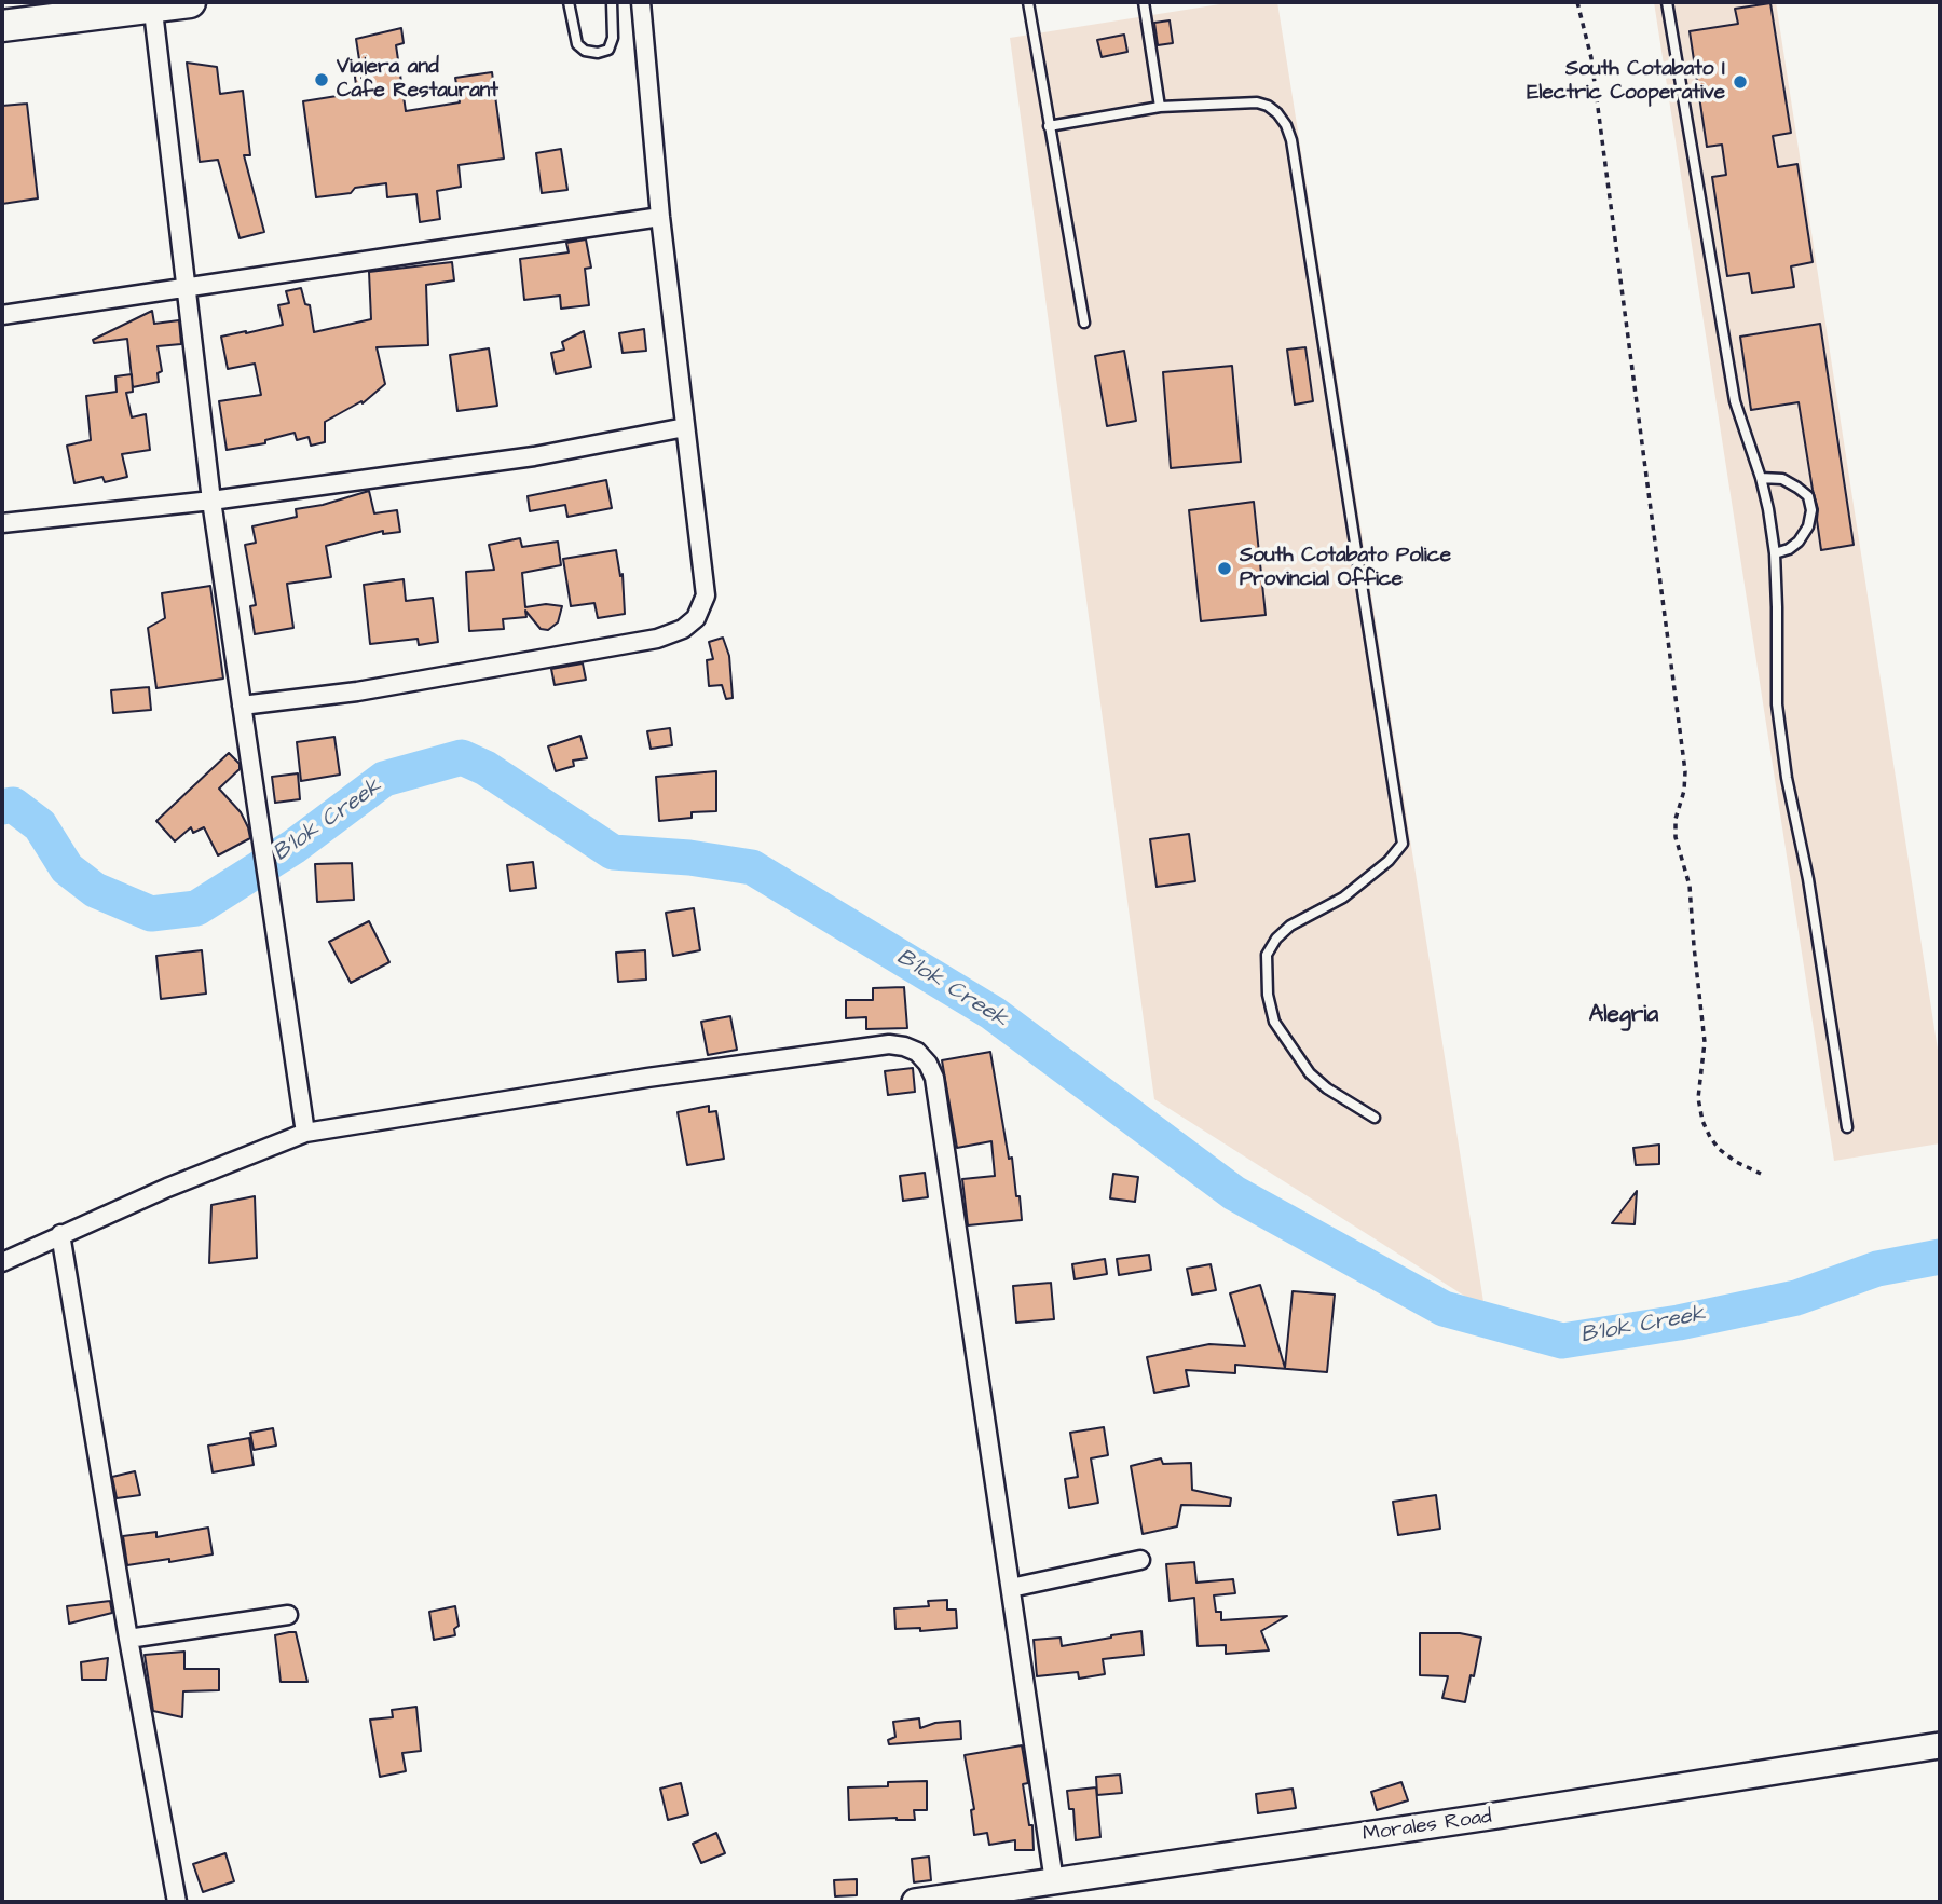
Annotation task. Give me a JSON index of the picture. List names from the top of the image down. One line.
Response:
{"streets":{"street":["Morales Road"]},"districts":["Alegria"],"water":["B'lok Creek"],"places":["Viajera and Cafe Restaurant","South Cotabato I Electric Cooperative","South Cotabato Police Provincial Office"]}
